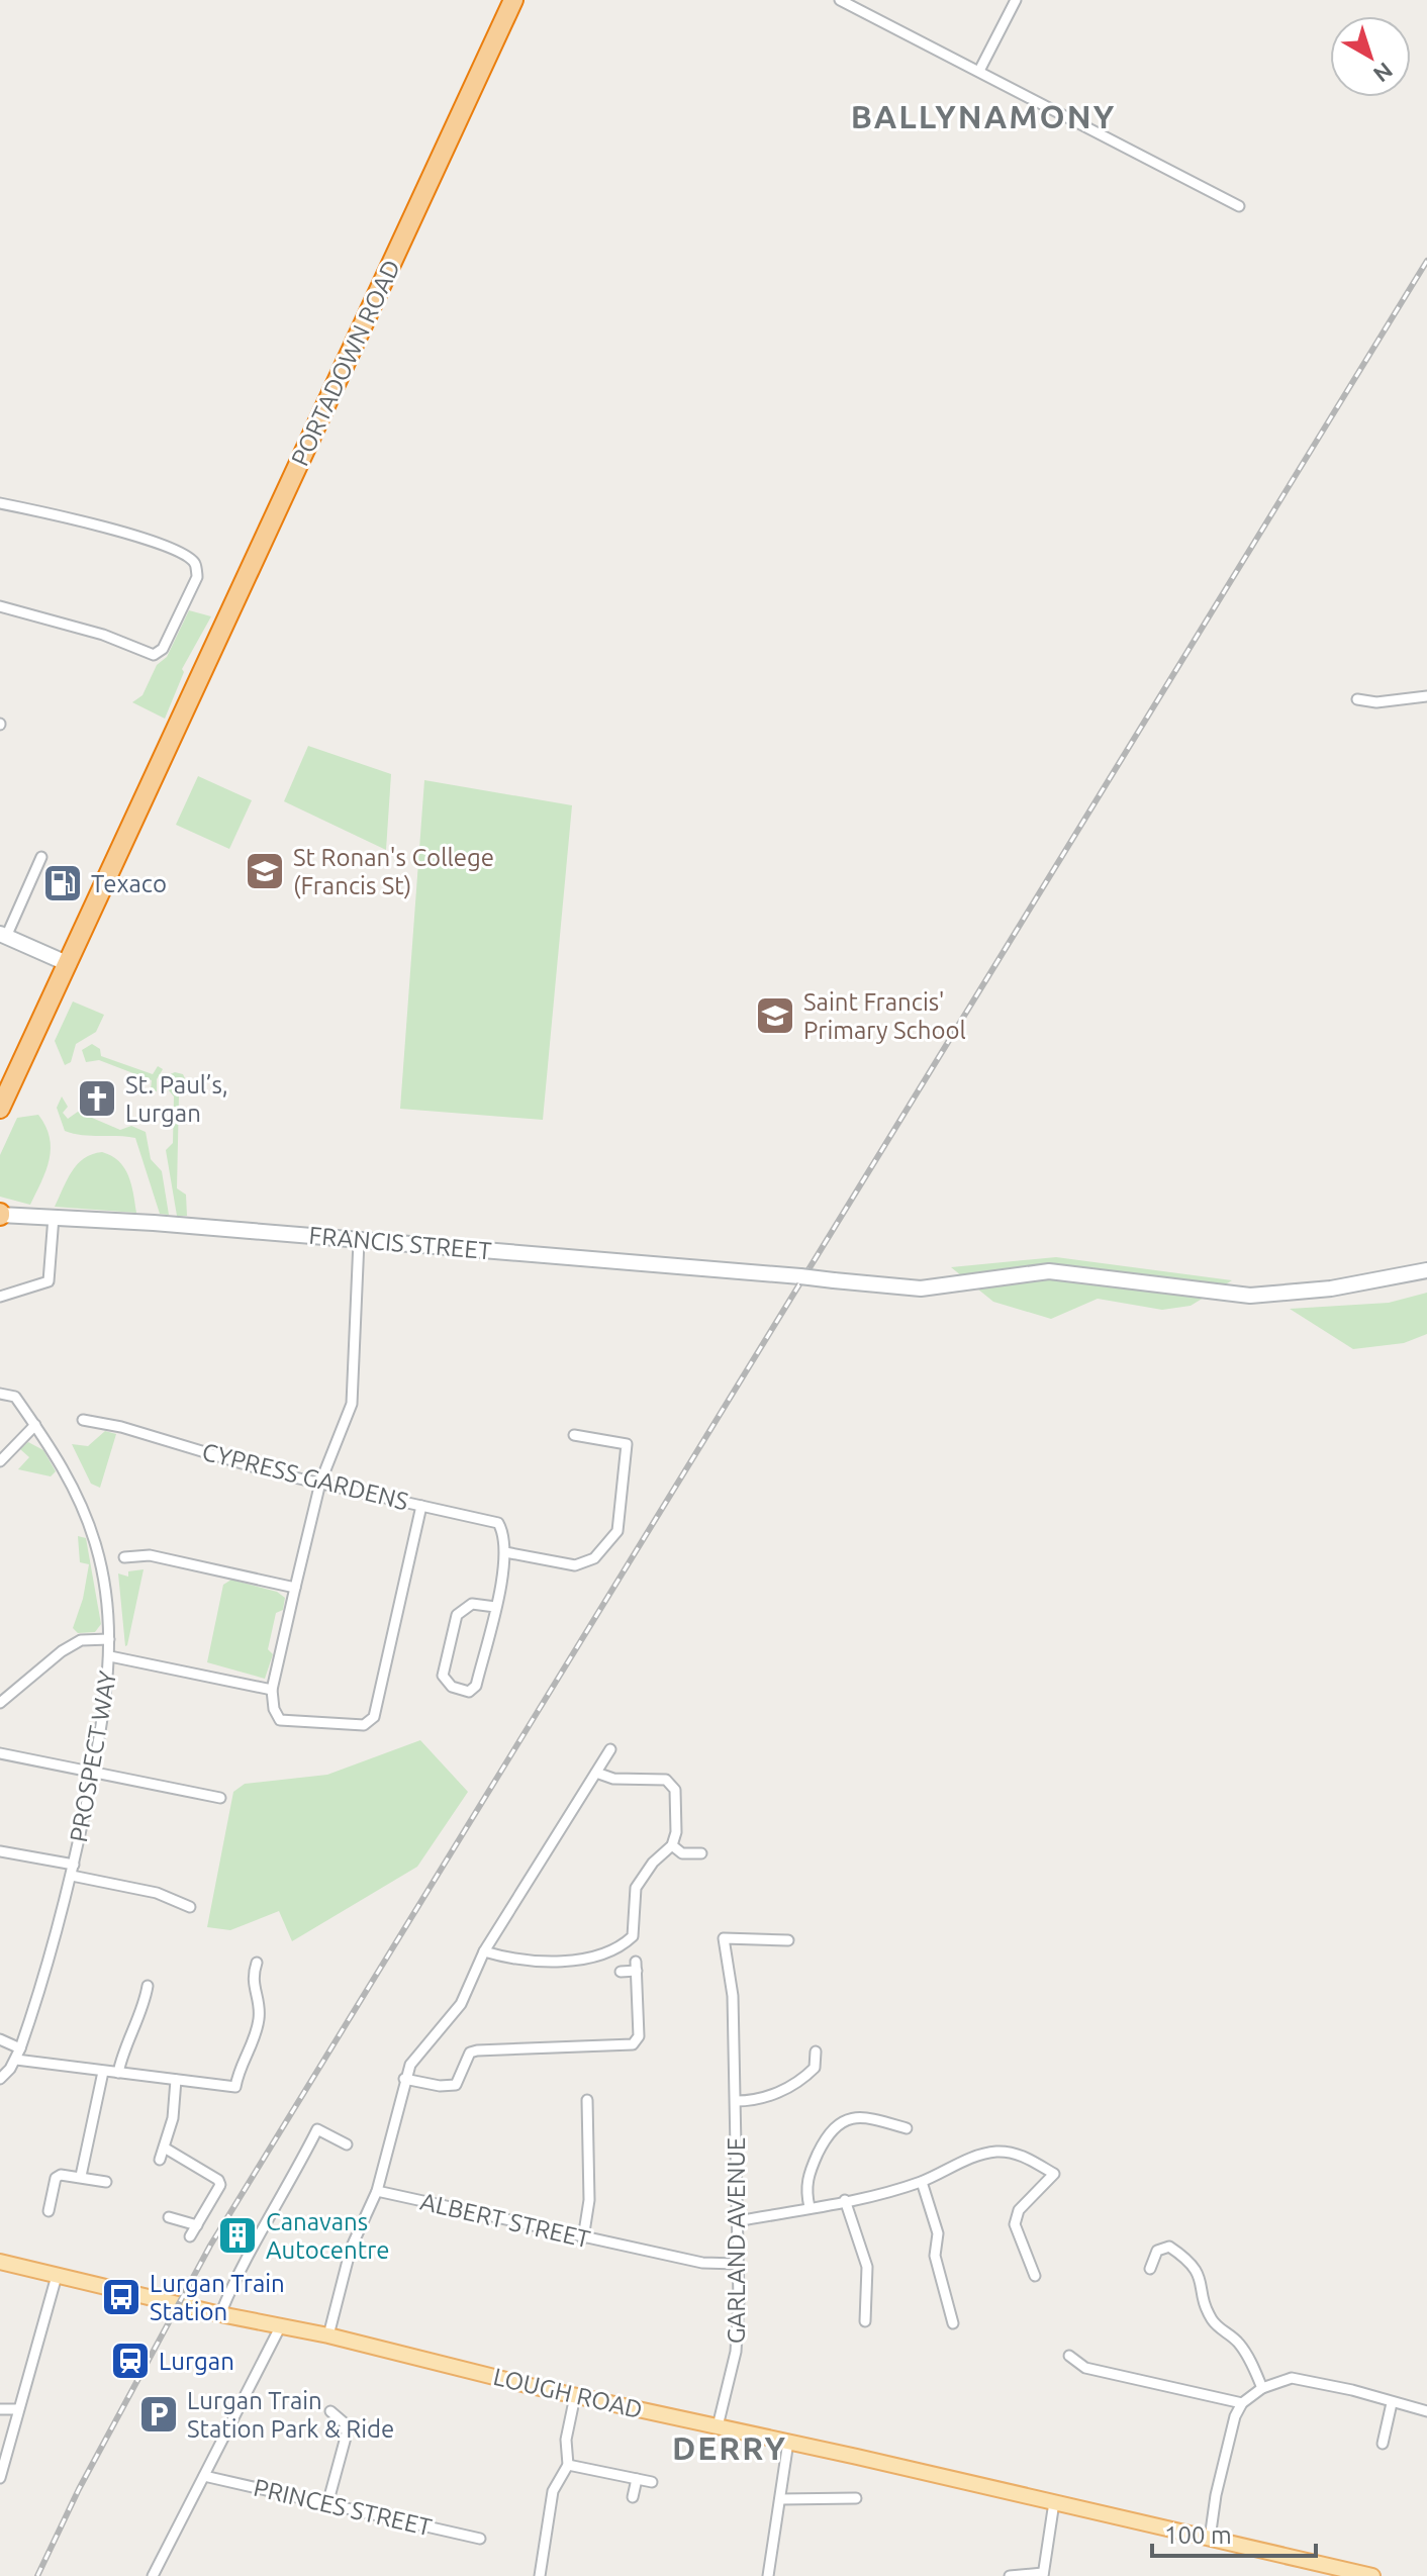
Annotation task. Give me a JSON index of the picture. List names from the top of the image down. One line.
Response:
{"streets":{"highway":["PORTADOWN ROAD"],"main road":["FRANCIS STREET","LOUGH ROAD"],"street":["CYPRESS GARDENS","PROSPECT WAY","ALBERT STREET","GARLAND AVENUE","PRINCES STREET"]},"crossings":[["ALBERT STREET","GARLAND AVENUE"],["GARLAND AVENUE","LOUGH ROAD"]],"districts":["BALLYNAMONY","DERRY"],"places":{"school or university":["St Ronan's College (Francis St)","Saint Francis' Primary School"],"fuel station":["Texaco"],"church":["St. Paul’s, Lurgan"],"building":["Canavans Autocentre"],"bus stop":["Lurgan Train Station"],"station":["Lurgan"],"parking":["Lurgan Train Station Park & Ride"]},"scale_bar":"100 m","north":"bottom right"}
